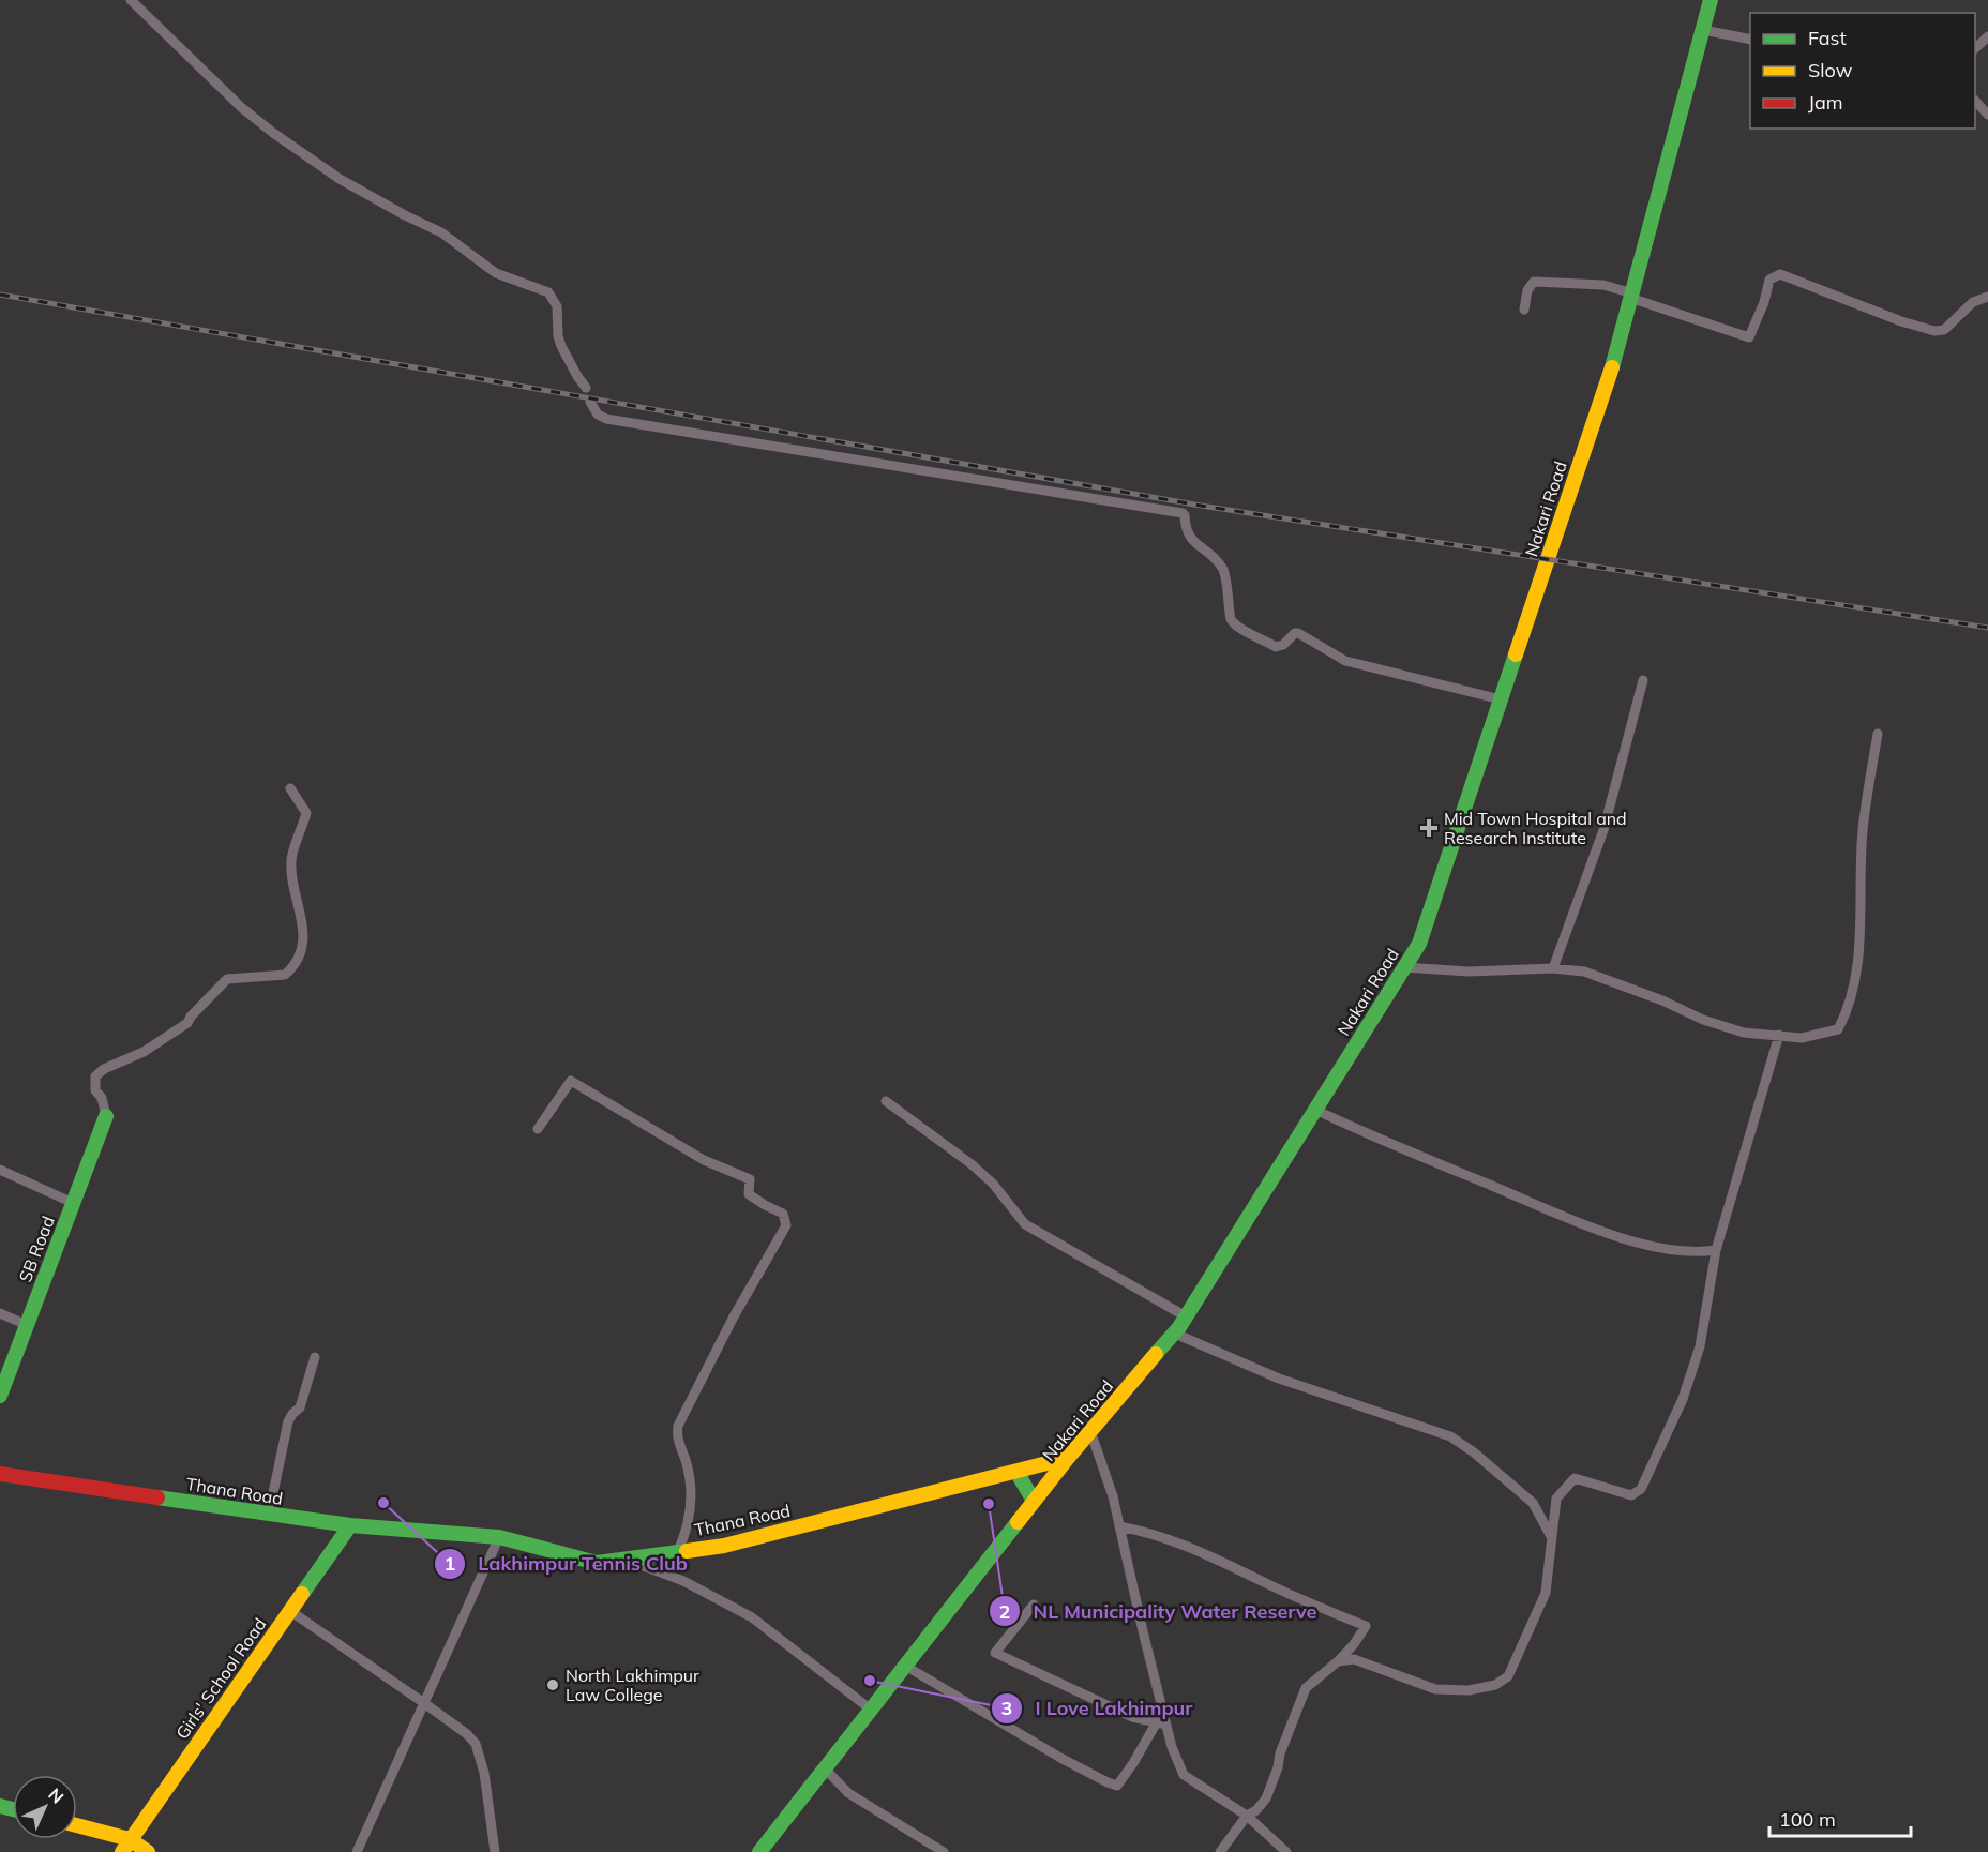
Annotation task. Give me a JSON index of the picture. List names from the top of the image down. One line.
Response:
{"streets":{"street":["Nakari Road","SB Road","Thana Road","Girls' School Road"]},"crossings":[["Nakari Road","Thana Road"],["Thana Road","Girls' School Road"]],"places":{"health":["Mid Town Hospital and Research Institute"],"other":["Lakhimpur Tennis Club","NL Municipality Water Reserve","I Love Lakhimpur","North Lakhimpur Law College"]},"legend":["Fast","Slow","Jam"],"scale_bar":"100 m","north":"top right"}
